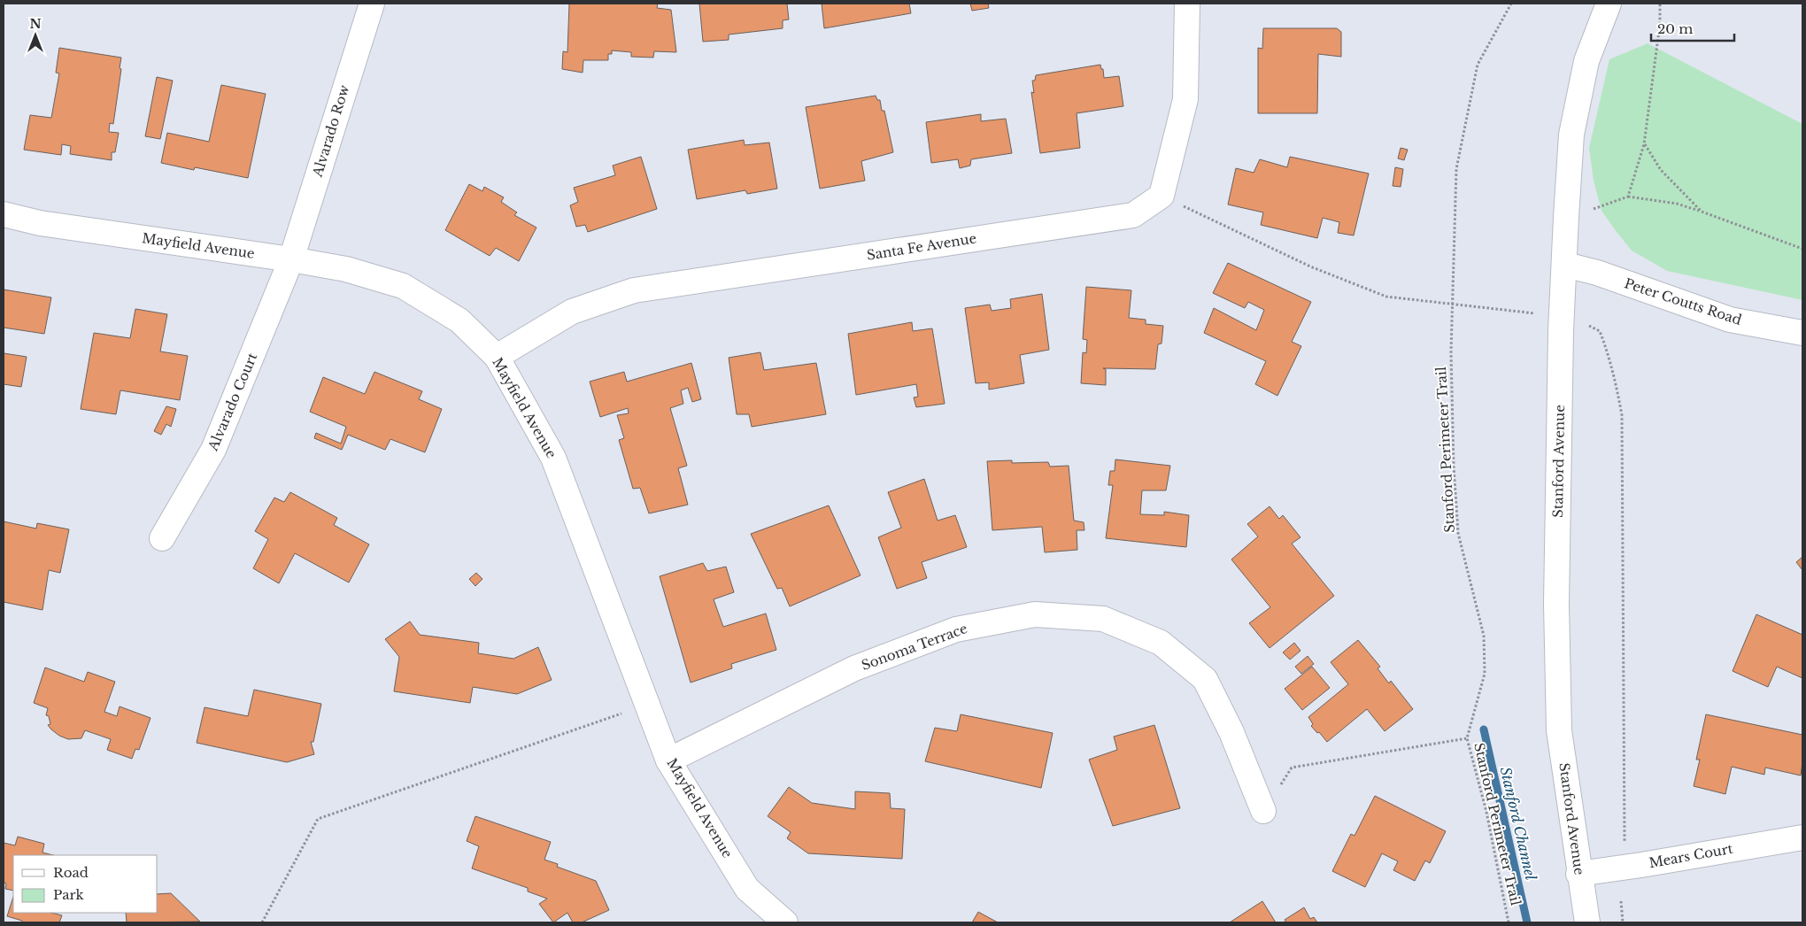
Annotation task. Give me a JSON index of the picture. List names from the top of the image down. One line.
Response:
{"streets":{"street":["Alvarado Row","Mayfield Avenue","Santa Fe Avenue","Peter Coutts Road","Alvarado Court","Stanford Avenue","Sonoma Terrace","Mears Court"],"path":["Stanford Perimeter Trail"]},"crossings":[["Alvarado Row","Mayfield Avenue"],["Alvarado Row","Alvarado Court"],["Mayfield Avenue","Santa Fe Avenue"],["Mayfield Avenue","Alvarado Court"],["Mayfield Avenue","Sonoma Terrace"],["Peter Coutts Road","Stanford Avenue"],["Stanford Avenue","Mears Court"]],"water":["Stanford Channel"],"legend":["Road","Park"],"scale_bar":"20 m","north":"top"}
